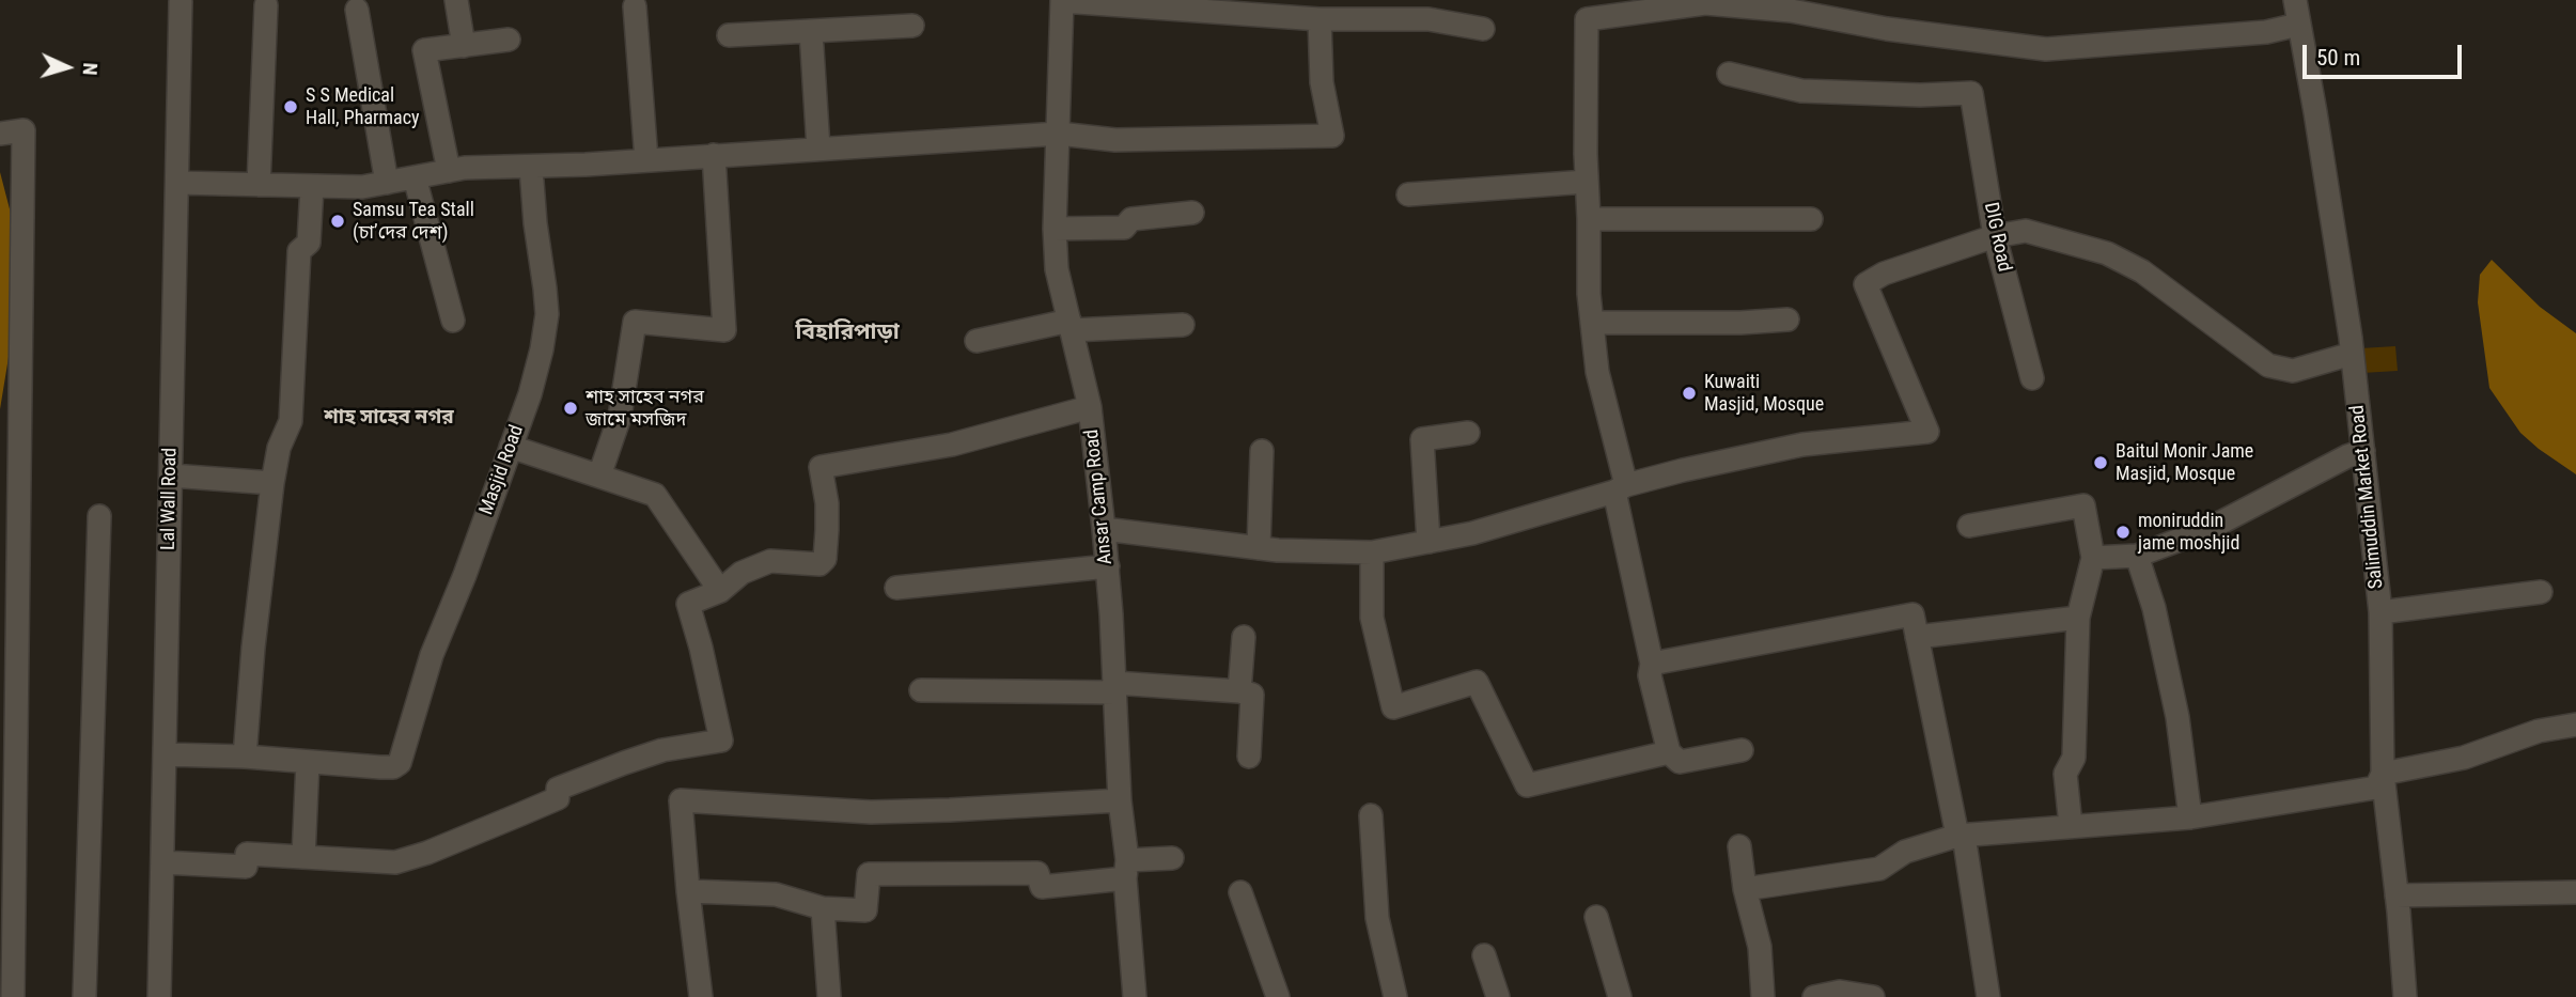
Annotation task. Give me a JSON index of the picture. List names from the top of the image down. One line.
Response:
{"streets":{"street":["DIG Road","Masjid Road","Ansar Camp Road","Salimuddin Market Road","Lal Wall Road"]},"districts":["বিহারিপাড়া","শাহ সাহেব নগর"],"places":["S S Medical Hall, Pharmacy","Samsu Tea Stall (চা’দের দেশ)","Kuwaiti Masjid, Mosque","শাহ সাহেব নগর জামে মসজিদ","Baitul Monir Jame Masjid, Mosque","moniruddin jame moshjid"],"scale_bar":"50 m","north":"right"}
